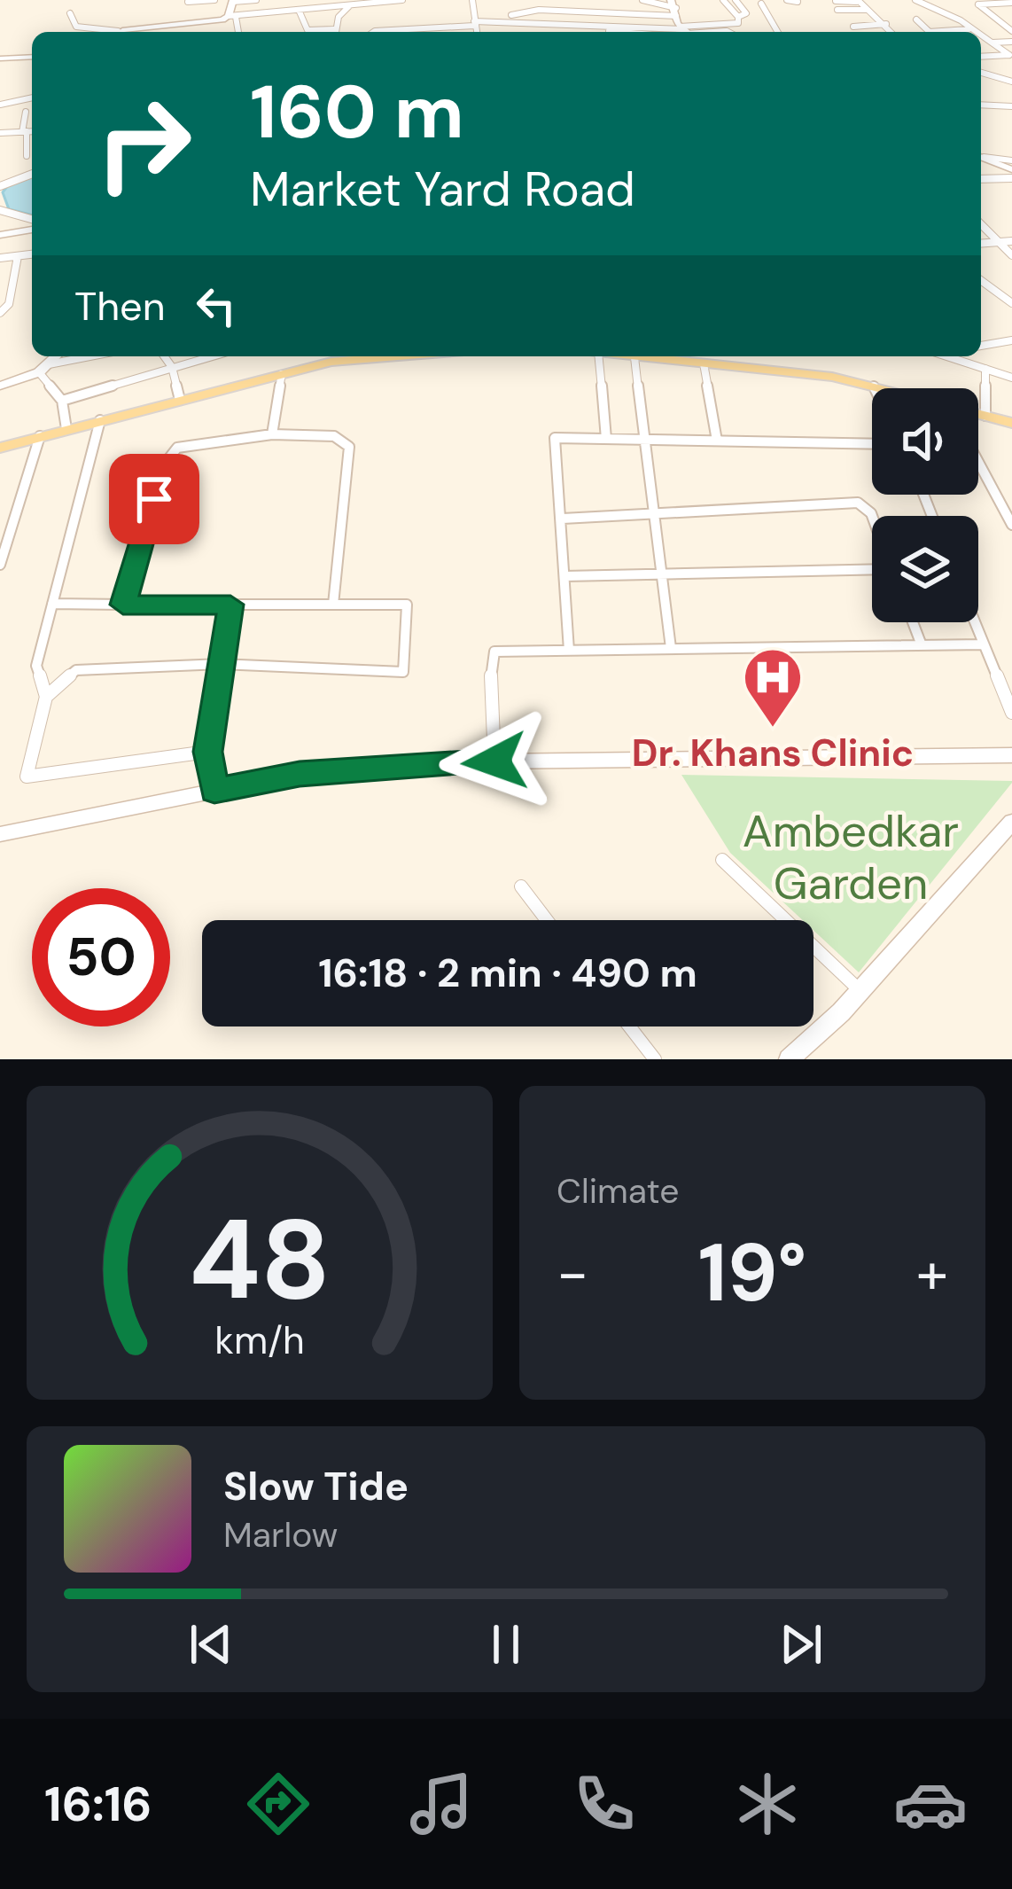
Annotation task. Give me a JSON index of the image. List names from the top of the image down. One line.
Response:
{"parks":["Ambedkar Garden"],"places":{"hospital":["Dr. Khans Clinic"]},"page":{"turn":["160 m","Market Yard Road"],"then":"Then","limit":"50","trip":"16:18 · 2 min · 490 m","tile":"Climate","heat":["−","19°","+"],"song":["Slow Tide","Marlow"],"tabs":"16:16","gauge":["48","km/h"]}}
